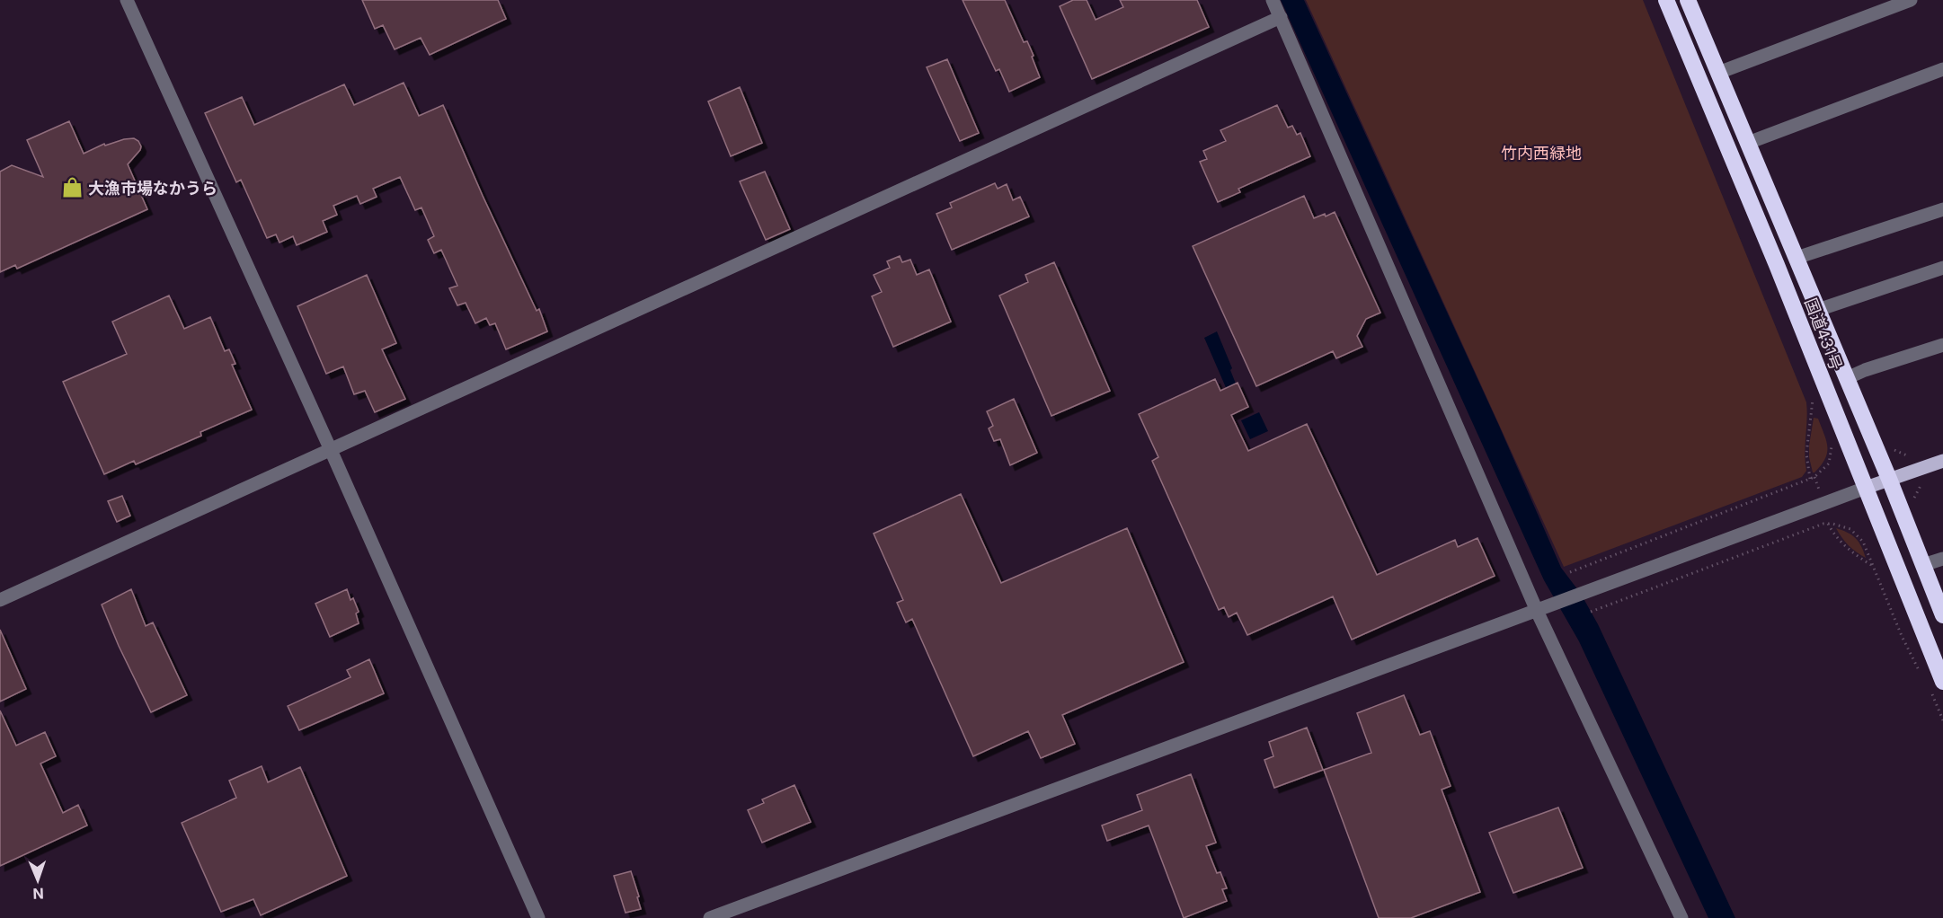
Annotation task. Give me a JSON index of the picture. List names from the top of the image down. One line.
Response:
{"streets":{"highway":["国道431号"]},"parks":["竹内西緑地"],"places":{"shop":["大漁市場なかうら"]},"north":"bottom"}
